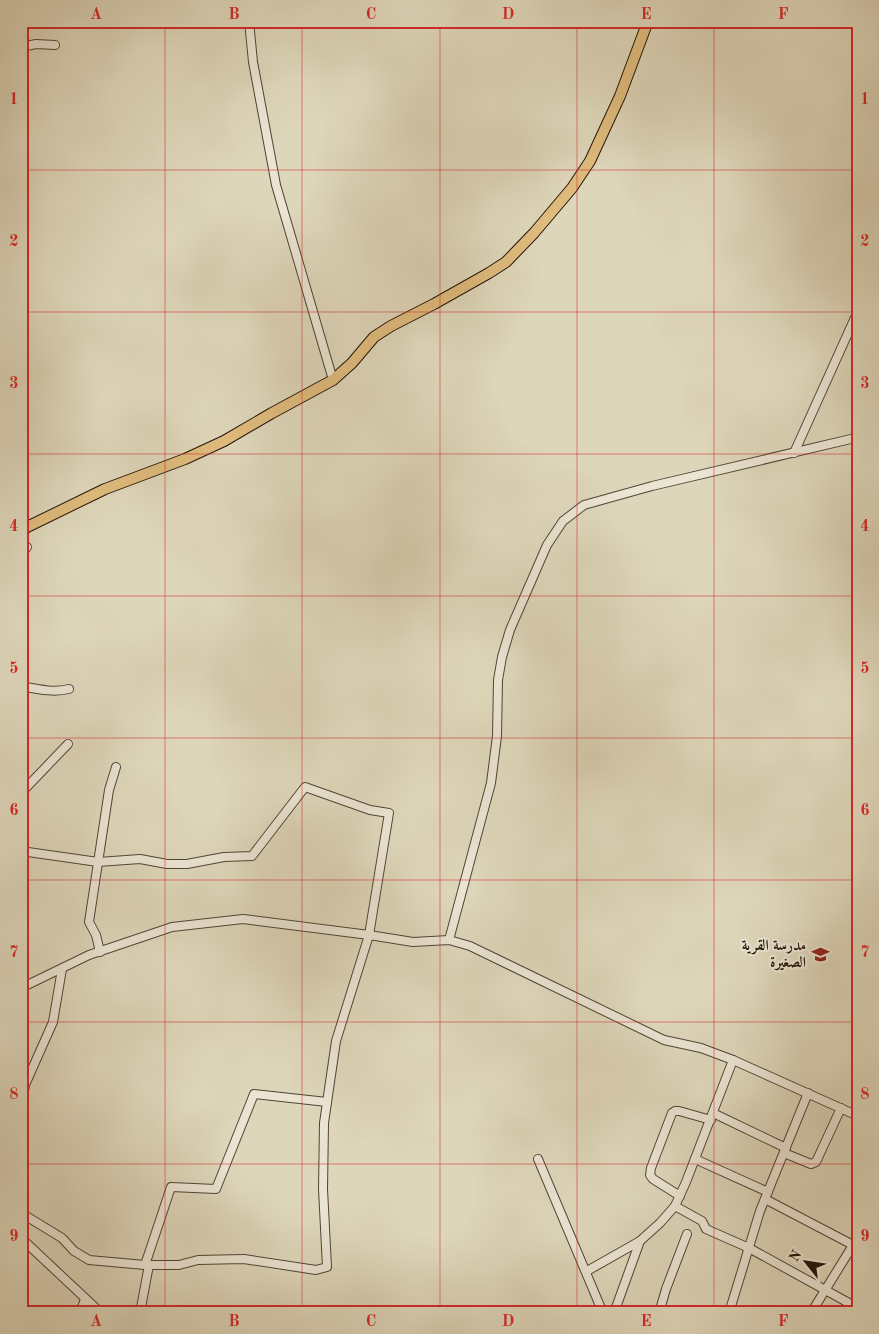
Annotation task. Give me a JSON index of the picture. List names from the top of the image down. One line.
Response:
{"places":{"school or university":["مدرسة القرية الصغيرة"]},"north":"top left","grid":{"columns":["A","B","C","D","E","F"],"rows":["1","2","3","4","5","6","7","8","9"]}}
